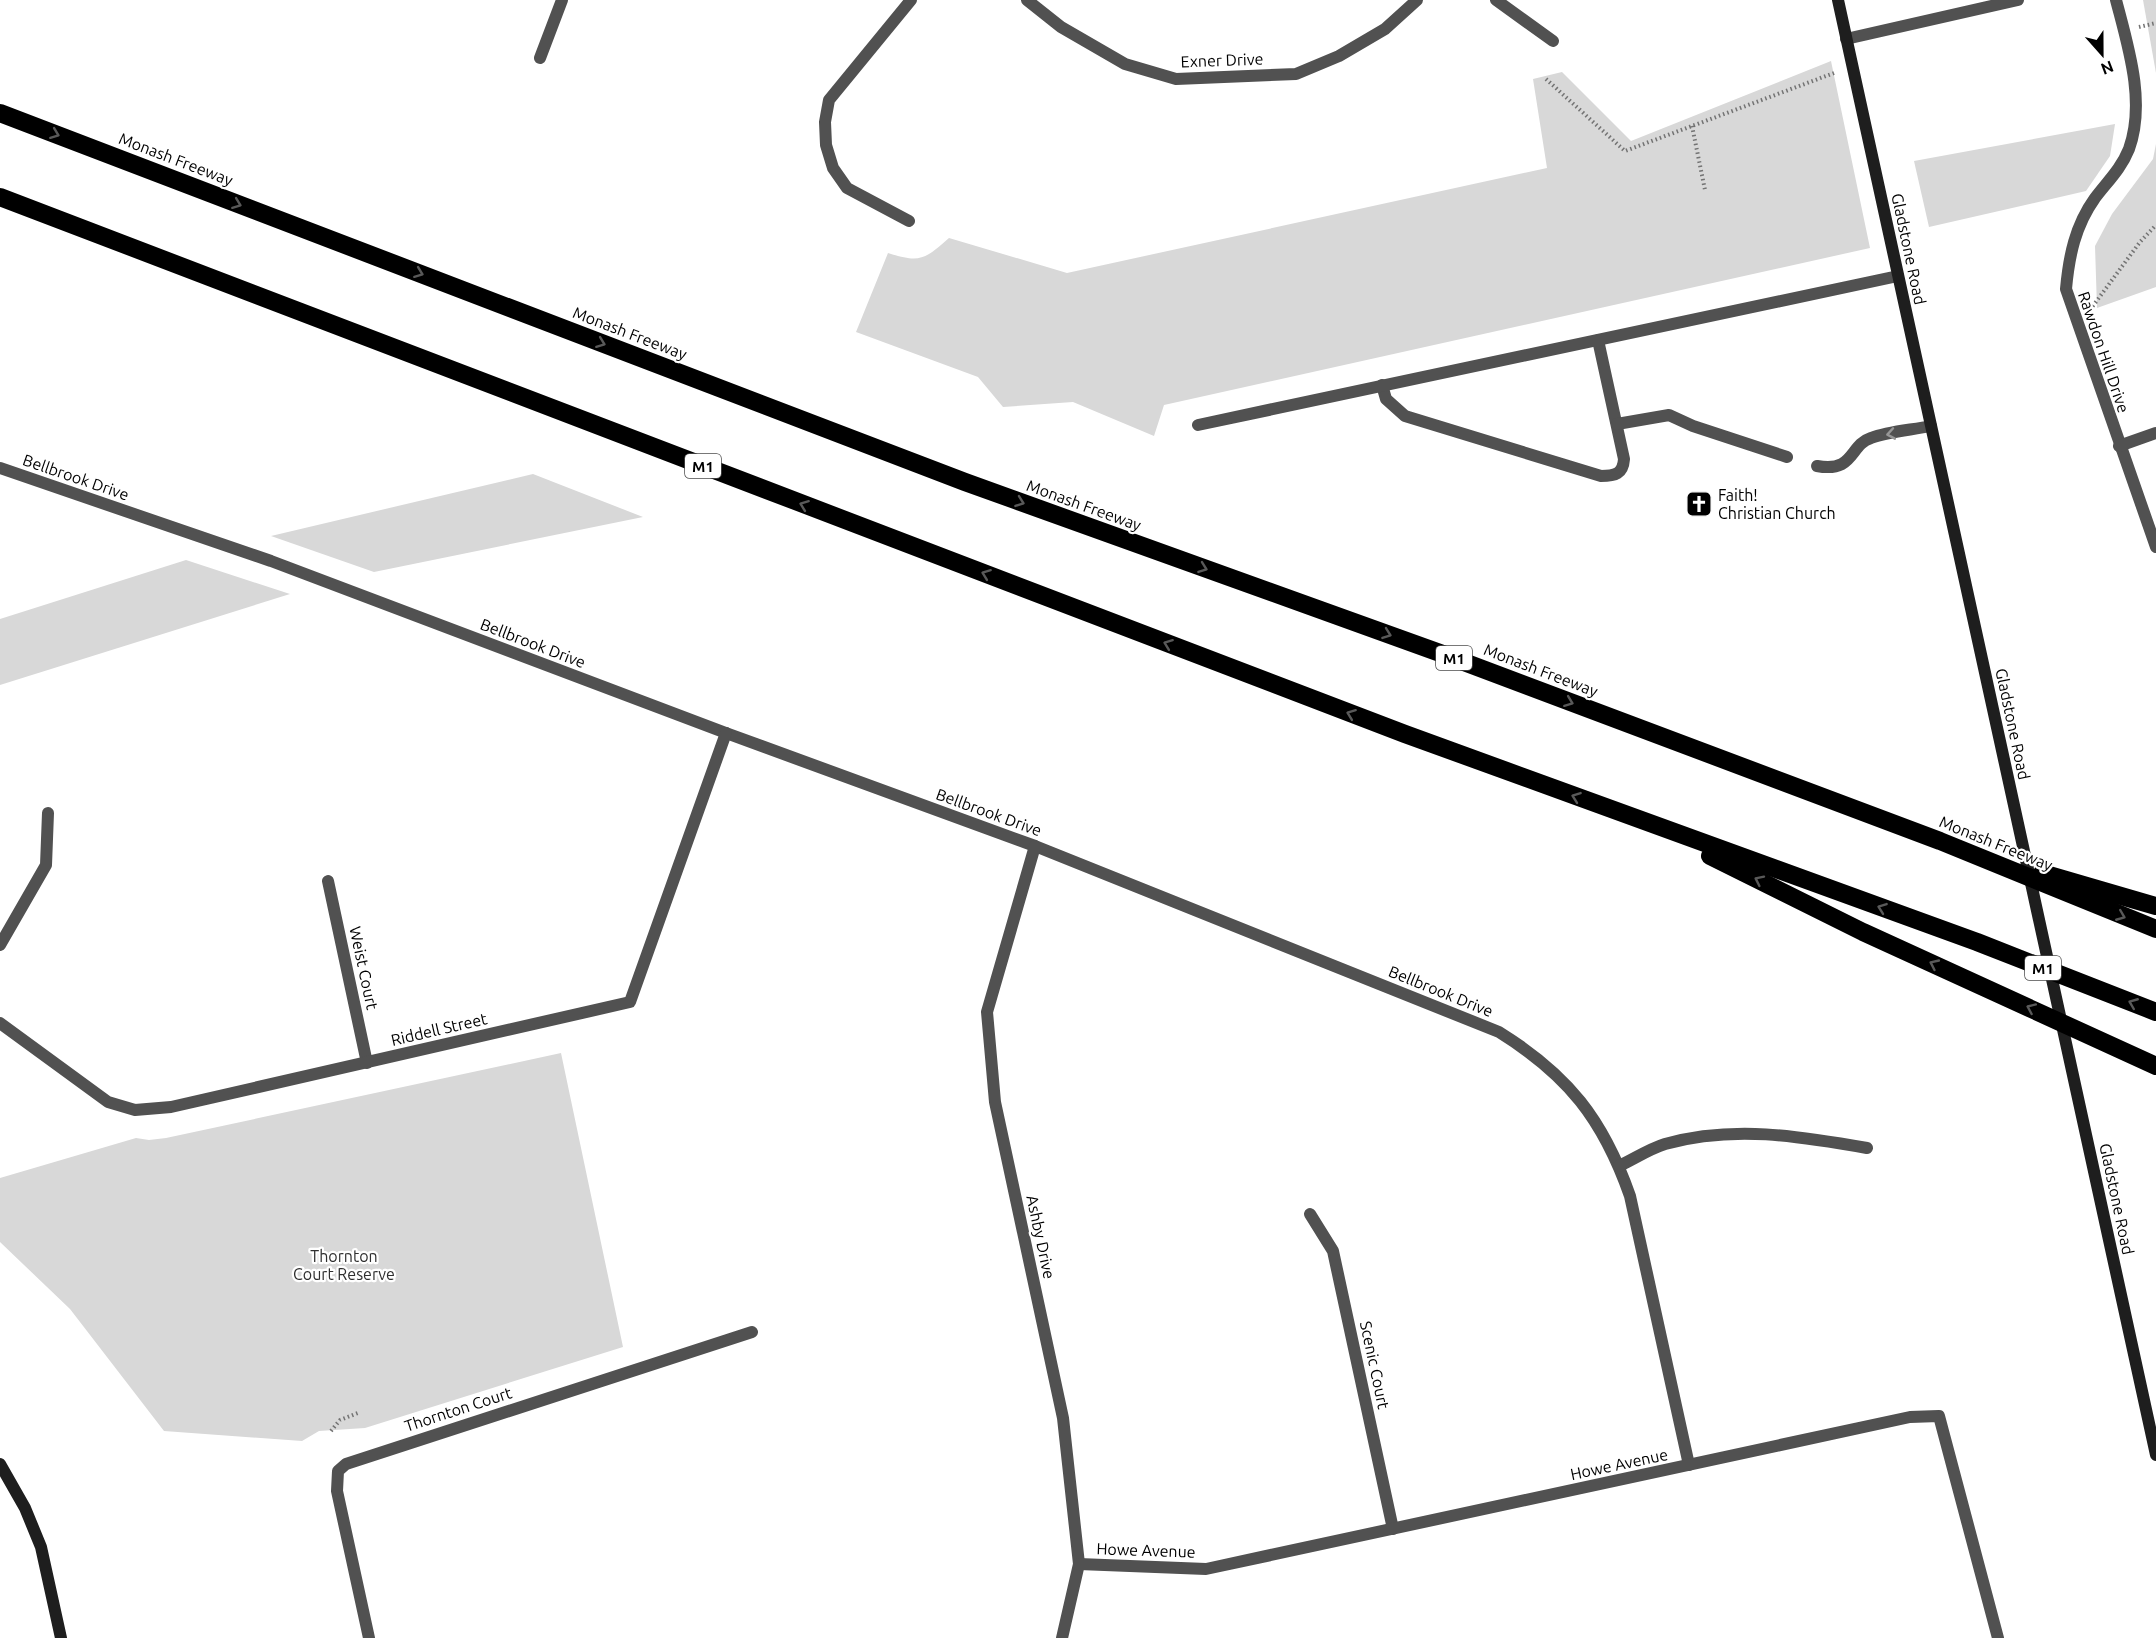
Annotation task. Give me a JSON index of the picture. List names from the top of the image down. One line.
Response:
{"streets":{"highway":["Monash Freeway","M1"],"main road":["Gladstone Road"],"street":["Exner Drive","Rawdon Hill Drive","Bellbrook Drive","Weist Court","Riddell Street","Ashby Drive","Scenic Court","Thornton Court","Howe Avenue"]},"crossings":[["Bellbrook Drive","Riddell Street"],["Bellbrook Drive","Ashby Drive"],["Bellbrook Drive","Howe Avenue"],["Weist Court","Riddell Street"],["Ashby Drive","Howe Avenue"],["Scenic Court","Howe Avenue"]],"parks":["Thornton Court Reserve"],"places":{"church":["Faith! Christian Church"]},"north":"bottom"}
